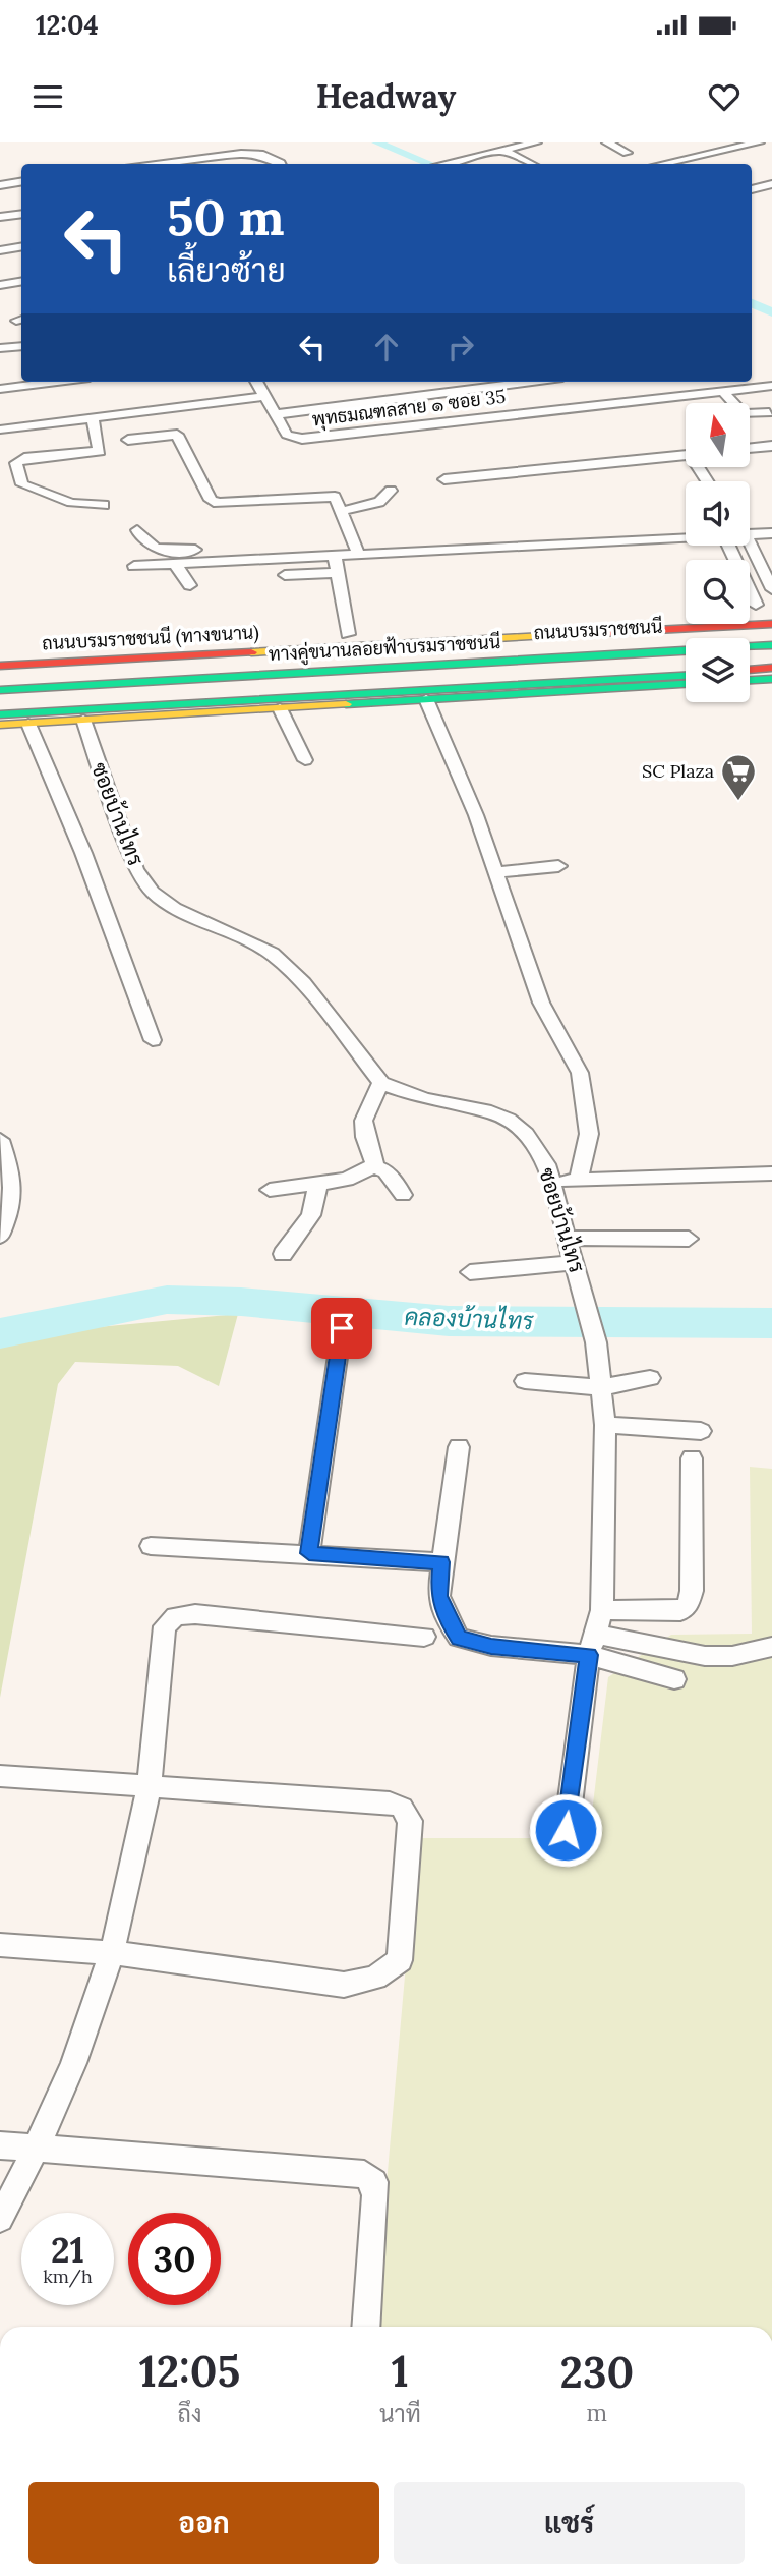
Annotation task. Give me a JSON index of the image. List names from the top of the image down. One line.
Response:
{"streets":{"main road":["ถนนบรมราชชนนี","ถนนบรมราชชนนี (ทางขนาน)","ทางคู่ขนานลอยฟ้าบรมราชชนนี"],"street":["พุทธมณฑลสาย ๑ ซอย 35","ซอยบ้านไทร"]},"crossings":[["ถนนบรมราชชนนี","ถนนบรมราชชนนี (ทางขนาน)"],["ถนนบรมราชชนนี","ทางคู่ขนานลอยฟ้าบรมราชชนนี"],["ถนนบรมราชชนนี (ทางขนาน)","ทางคู่ขนานลอยฟ้าบรมราชชนนี"]],"water":["คลองบ้านไทร"],"places":{"supermarket":["SC Plaza"]},"north":"top","page":{"status":"12:04","header":"Headway","turn":["50 m","เลี้ยวซ้าย"],"speed":"21 km/h","limit":"30","eta":["12:05","ถึง","1","นาที","230","m"],"buttons":["ออก","แชร์"]}}
